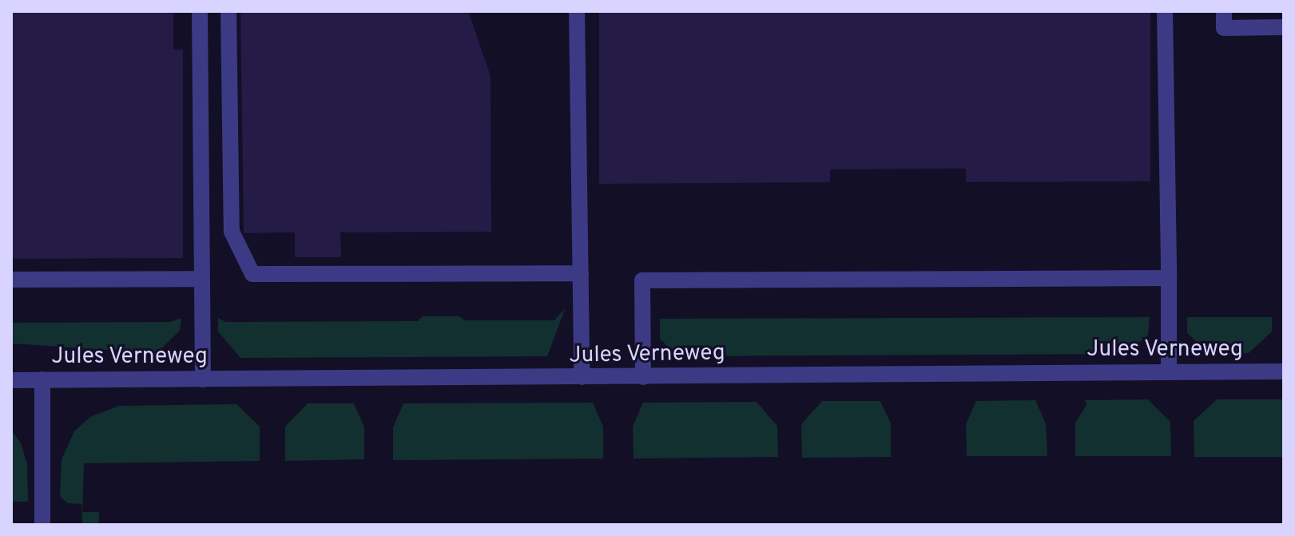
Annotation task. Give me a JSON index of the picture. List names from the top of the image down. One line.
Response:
{"streets":{"street":["Jules Verneweg"]}}
